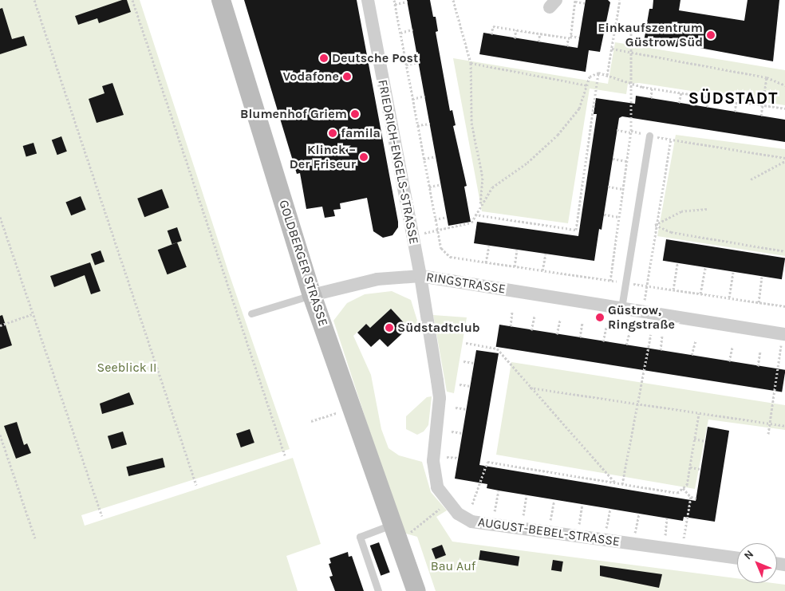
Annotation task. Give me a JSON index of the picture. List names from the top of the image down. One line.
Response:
{"streets":{"main road":["GOLDBERGER STRASSE"],"street":["FRIEDRICH-ENGELS-STRASSE","RINGSTRASSE","AUGUST-BEBEL-STRASSE"]},"crossings":[["FRIEDRICH-ENGELS-STRASSE","RINGSTRASSE"],["FRIEDRICH-ENGELS-STRASSE","AUGUST-BEBEL-STRASSE"],["GOLDBERGER STRASSE","RINGSTRASSE"],["RINGSTRASSE","AUGUST-BEBEL-STRASSE"]],"districts":["SÜDSTADT"],"parks":["Seeblick II","Bau Auf"],"places":["Einkaufszentrum Güstrow Süd","Deutsche Post","Vodafone","Blumenhof Griem","famila","Klinck – Der Friseur","Güstrow, Ringstraße","Südstadtclub"],"north":"top left"}
